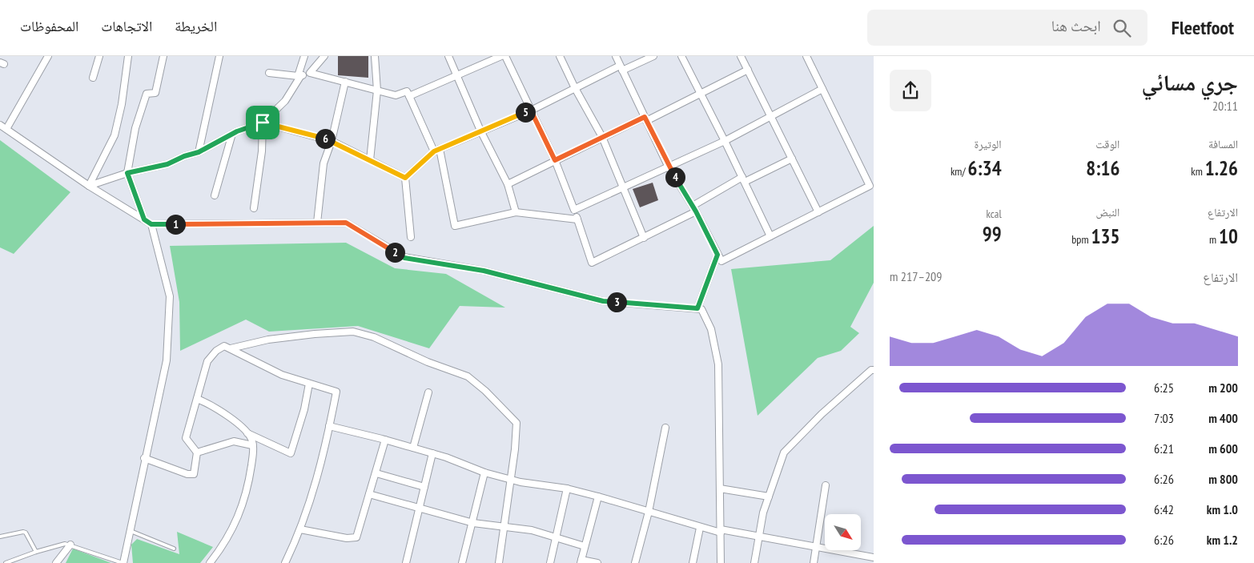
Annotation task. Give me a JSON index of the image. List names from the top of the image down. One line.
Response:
{"north":"bottom right","page":{"header":"Fleetfoot","search":"ابحث هنا","nav":["الخريطة","الاتجاهات","المحفوظات"],"heading":["جري مسائي","20:11"],"pins":["5","6","4","1","2","3"],"stats":[["المسافة","1.26 km"],["الوقت","8:16"],["الوتيرة","6:34 /km"],["الارتفاع","10 m"],["النبض","135 bpm"],["kcal","99"]],"chart":["الارتفاع","209–217 m"],"list":[{"name":"200 m","note":"6:25"},{"name":"400 m","note":"7:03"},{"name":"600 m","note":"6:21"},{"name":"800 m","note":"6:26"},{"name":"1.0 km","note":"6:42"},{"name":"1.2 km","note":"6:26"}]}}
